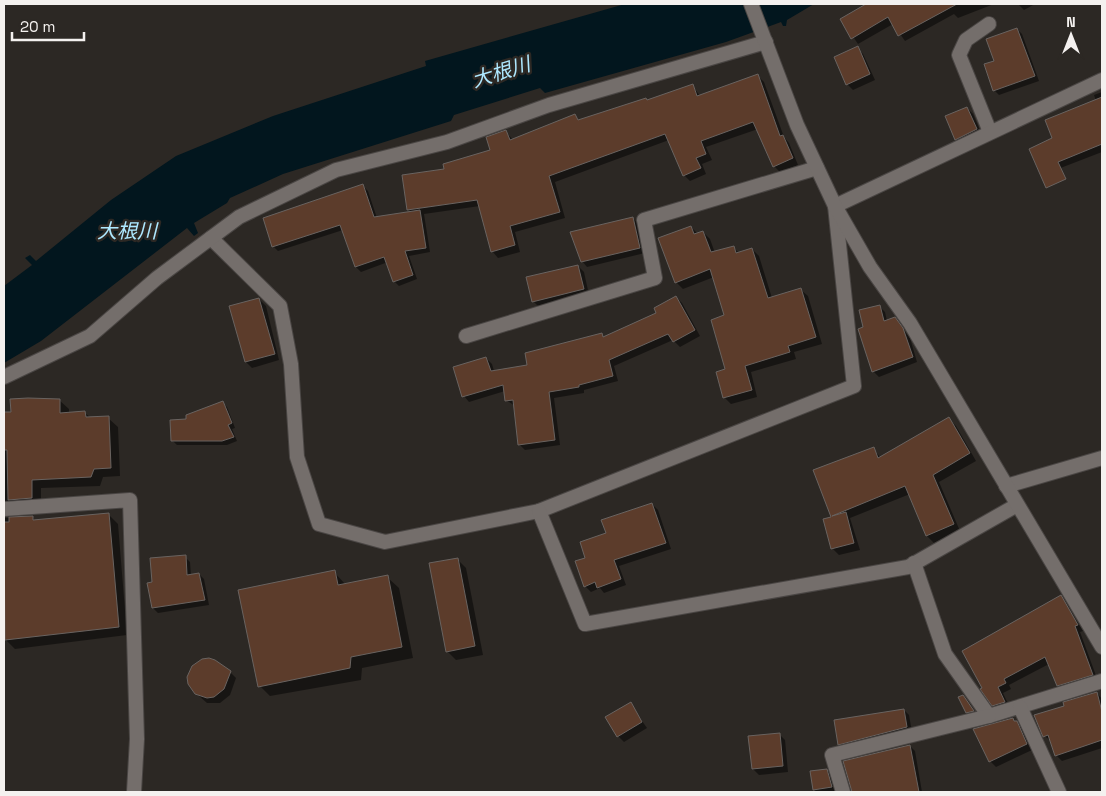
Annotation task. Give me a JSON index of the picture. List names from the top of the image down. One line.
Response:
{"water":["大根川"],"scale_bar":"20 m","north":"top"}
